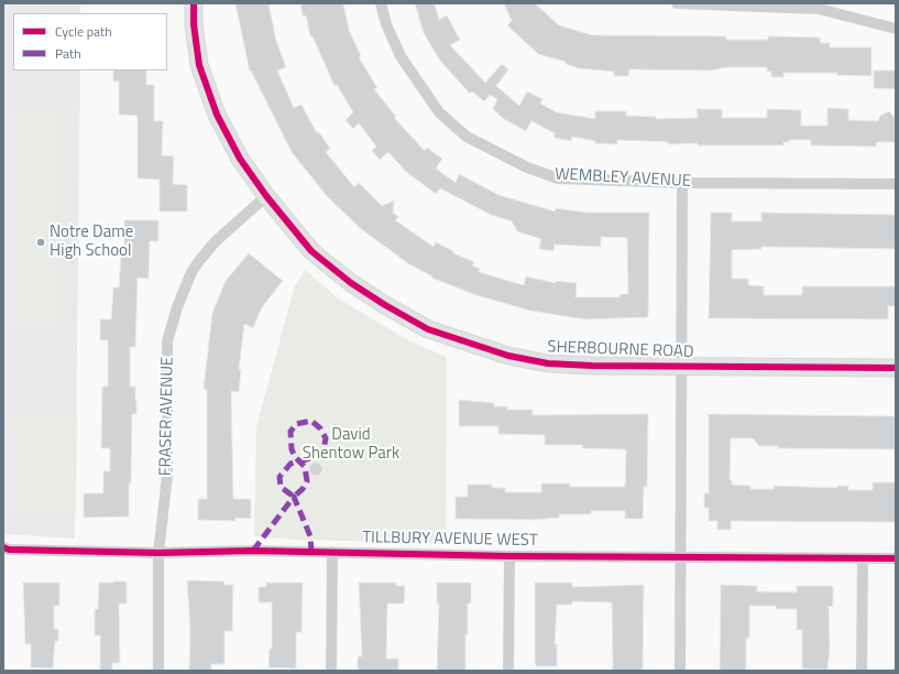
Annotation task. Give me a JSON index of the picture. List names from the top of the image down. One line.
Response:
{"streets":{"street":["WEMBLEY AVENUE","SHERBOURNE ROAD","FRASER AVENUE","TILLBURY AVENUE WEST"]},"crossings":[["SHERBOURNE ROAD","FRASER AVENUE"],["FRASER AVENUE","TILLBURY AVENUE WEST"]],"parks":["David Shentow Park"],"places":["Notre Dame High School"],"legend":["Cycle path","Path"]}
